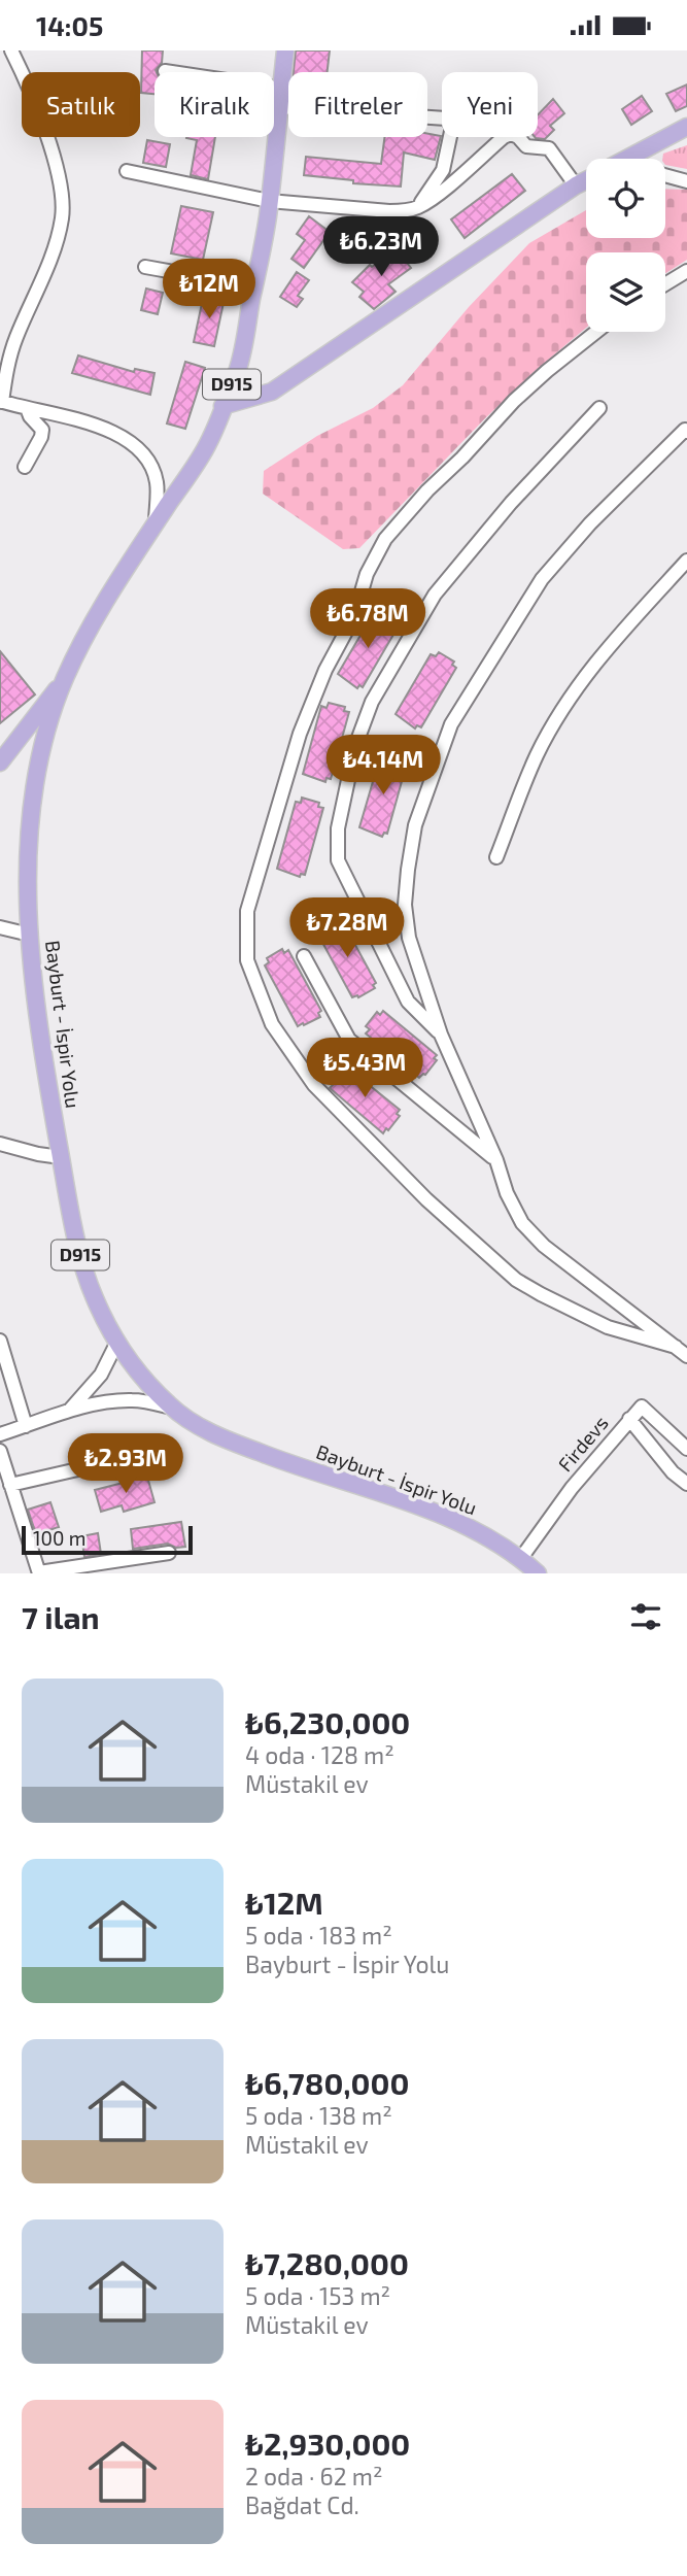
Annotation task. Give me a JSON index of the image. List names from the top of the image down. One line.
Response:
{"streets":{"main road":["D915","Bayburt - İspir Yolu"],"street":["Firdevs"]},"crossings":[["Bayburt - İspir Yolu","Firdevs"]],"scale_bar":"100 m","page":{"status":"14:05","chip":["Satılık","Kiralık","Filtreler","Yeni"],"price":["₺6.23M","₺12M","₺6.78M","₺4.14M","₺7.28M","₺5.43M","₺2.93M"],"scale":"100 m","heading":"7 ilan","list":[{"name":"₺6,230,000","note":"4 oda · 128 m² · Müstakil ev"},{"name":"₺12M","note":"5 oda · 183 m² · Bayburt - İspir Yolu"},{"name":"₺6,780,000","note":"5 oda · 138 m² · Müstakil ev"},{"name":"₺7,280,000","note":"5 oda · 153 m² · Müstakil ev"},{"name":"₺2,930,000","note":"2 oda · 62 m² · Bağdat Cd."}]}}
